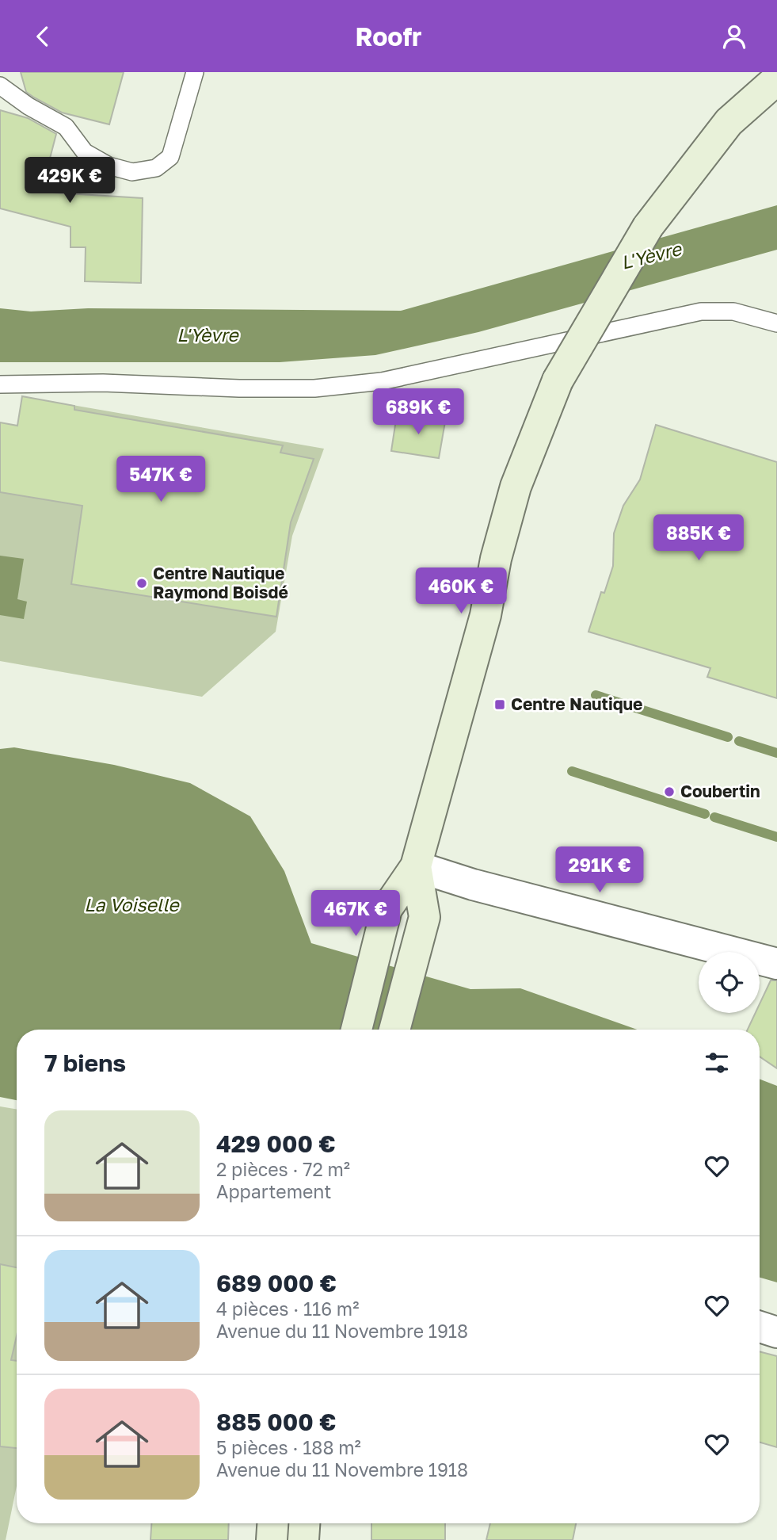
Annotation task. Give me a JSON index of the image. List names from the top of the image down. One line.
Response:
{"water":["L'Yèvre","La Voiselle"],"places":{"other":["Centre Nautique Raymond Boisdé","Coubertin"],"transit":["Centre Nautique"]},"page":{"header":"Roofr","price":["429K €","689K €","547K €","885K €","460K €","291K €","467K €"],"heading":"7 biens","list":[{"name":"429 000 €","note":"2 pièces · 72 m² · Appartement"},{"name":"689 000 €","note":"4 pièces · 116 m² · Avenue du 11 Novembre 1918"},{"name":"885 000 €","note":"5 pièces · 188 m² · Avenue du 11 Novembre 1918"}]}}
